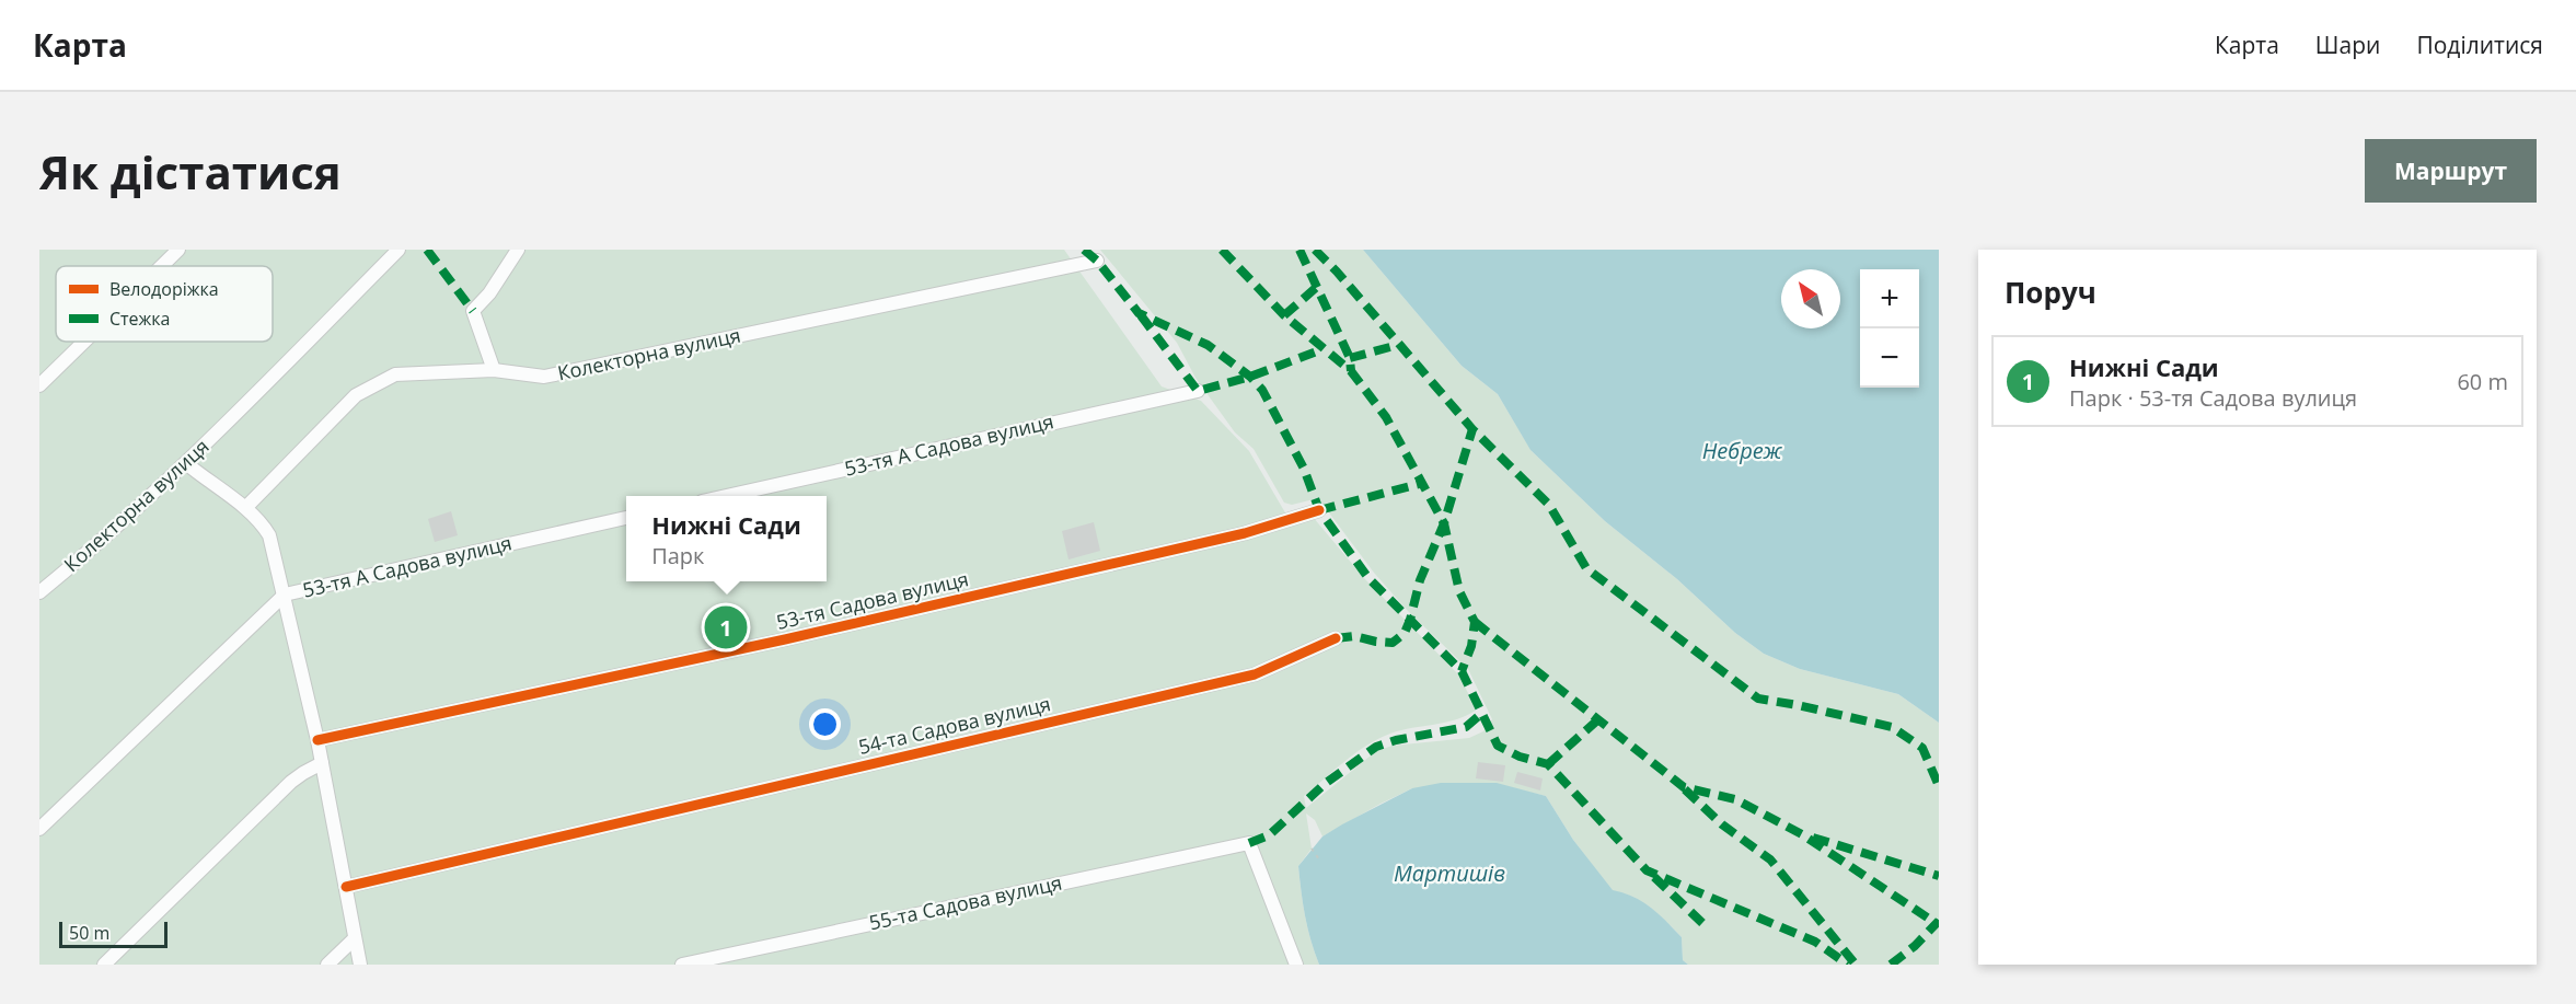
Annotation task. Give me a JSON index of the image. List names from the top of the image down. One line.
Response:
{"streets":{"street":["Колекторна вулиця","53-тя А Садова вулиця","53-тя Садова вулиця","54-та Садова вулиця","55-та Садова вулиця"]},"water":["Небреж","Мартишів"],"legend":["Велодоріжка","Стежка"],"scale_bar":"50 m","north":"top left","page":{"header":"Карта","nav":["Карта","Шари","Поділитися"],"buttons":"Маршрут","title":"Як дістатися","heading":"Поруч","map_buttons":["+","−"],"list":[{"mark":"1","name":"Нижні Сади","note":"Парк · 53-тя Садова вулиця","value":"60 m"}],"popup":["Нижні Сади","Парк"],"pins":"1","scale":"50 m"}}
